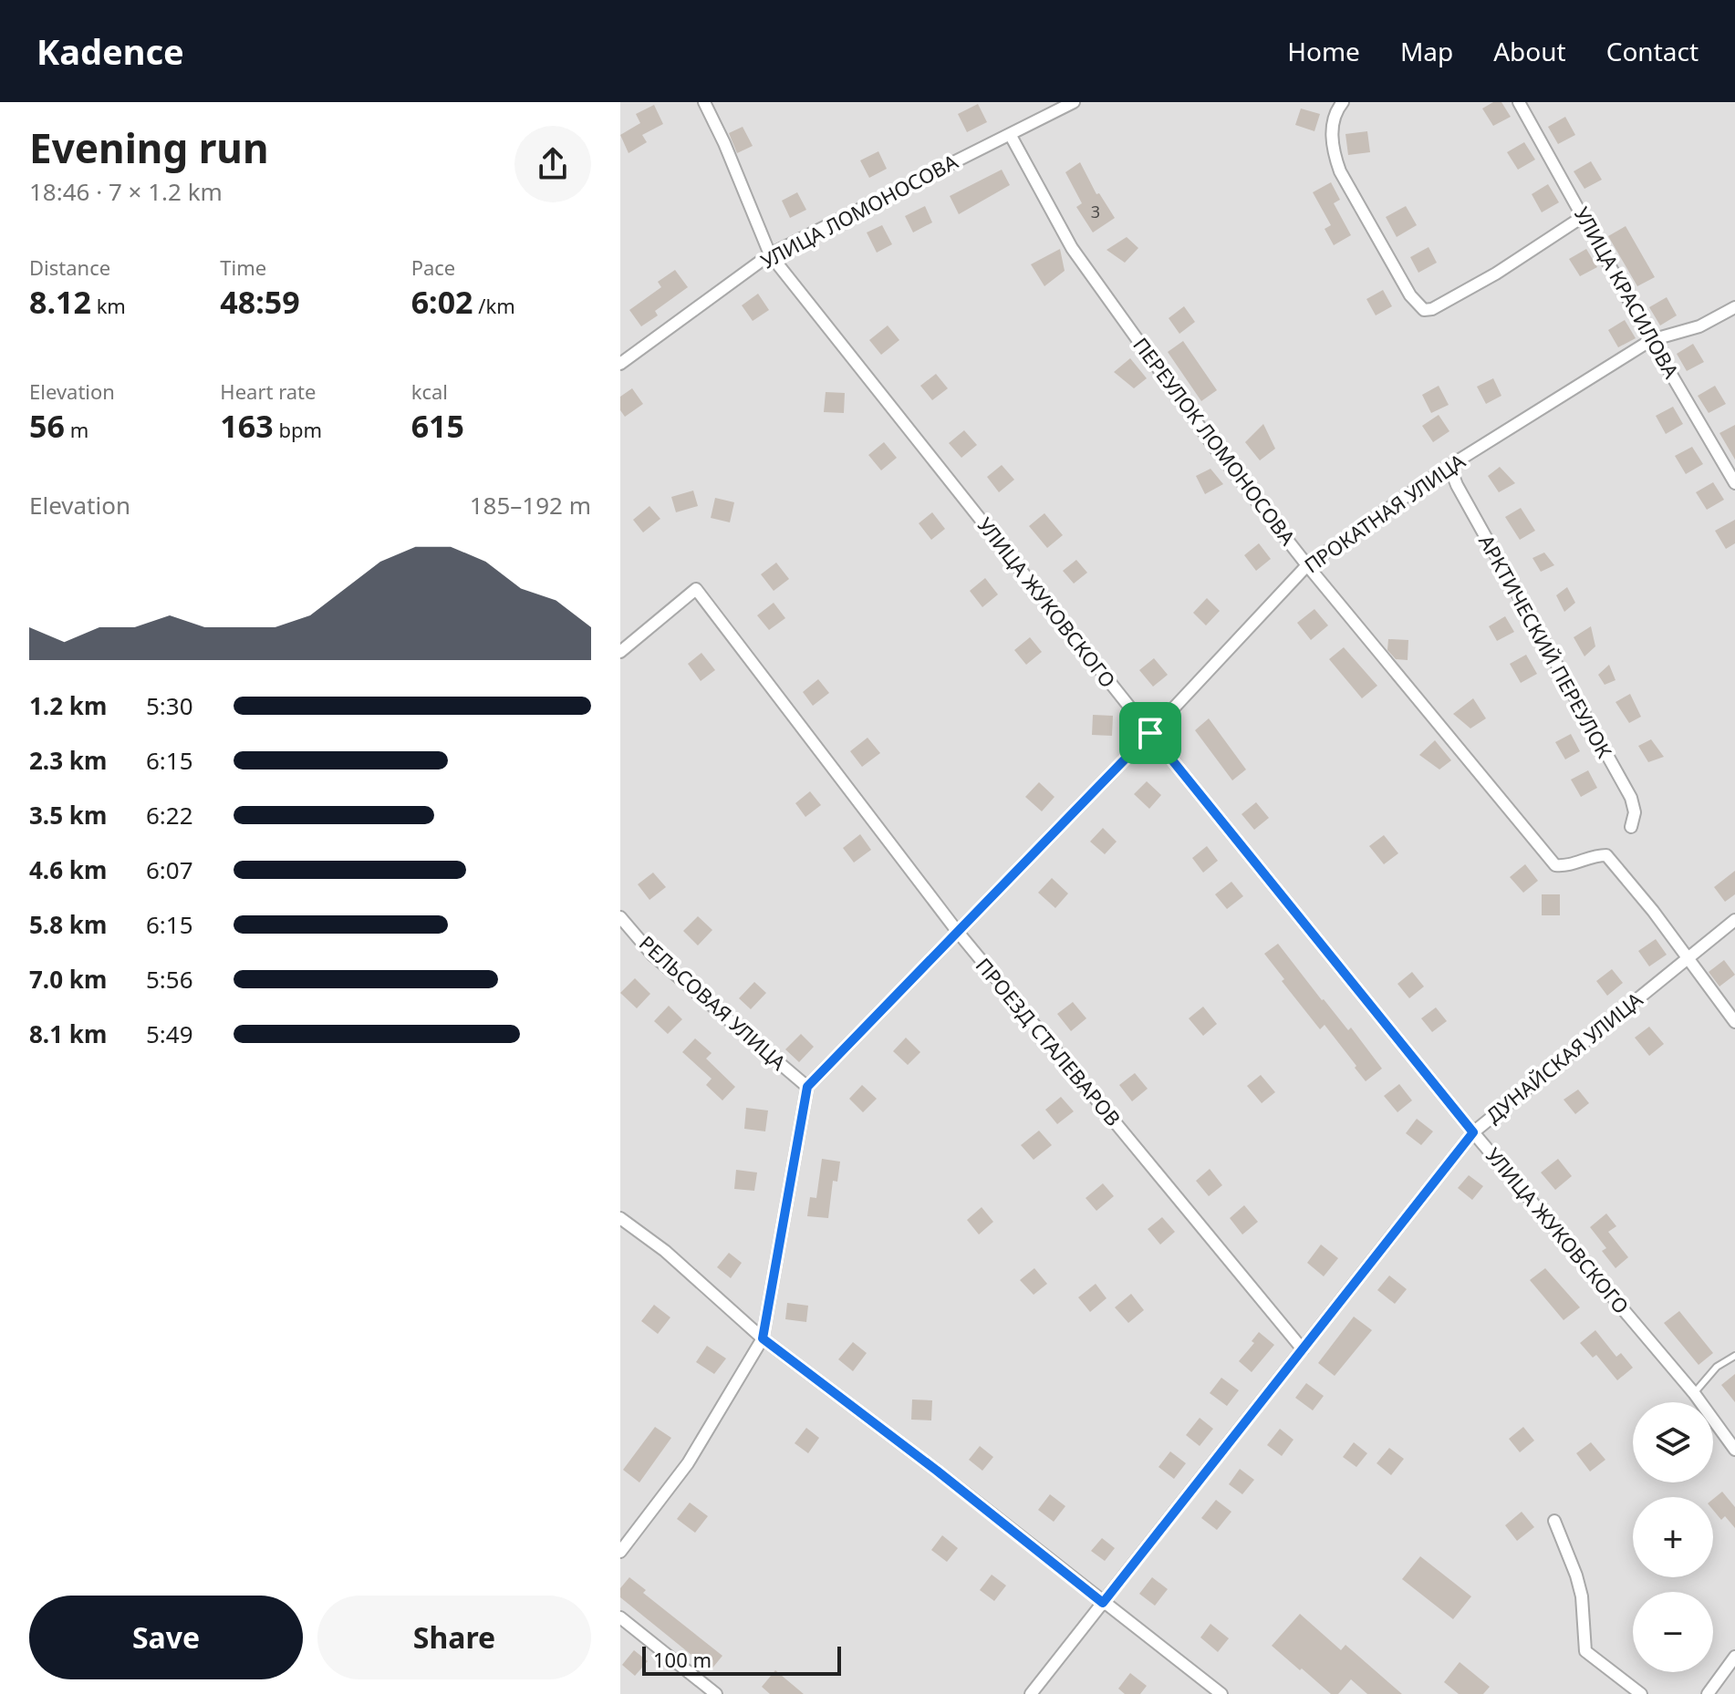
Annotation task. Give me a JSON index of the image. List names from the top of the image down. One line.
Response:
{"streets":{"street":["УЛИЦА ЛОМОНОСОВА","УЛИЦА КРАСИЛОВА","ПЕРЕУЛОК ЛОМОНОСОВА","ПРОКАТНАЯ УЛИЦА","УЛИЦА ЖУКОВСКОГО","АРКТИЧЕСКИЙ ПЕРЕУЛОК","РЕЛЬСОВАЯ УЛИЦА","ПРОЕЗД СТАЛЕВАРОВ","ДУНАЙСКАЯ УЛИЦА"]},"crossings":[["УЛИЦА ЛОМОНОСОВА","ПЕРЕУЛОК ЛОМОНОСОВА"],["УЛИЦА ЛОМОНОСОВА","УЛИЦА ЖУКОВСКОГО"],["УЛИЦА КРАСИЛОВА","ПРОКАТНАЯ УЛИЦА"],["ПЕРЕУЛОК ЛОМОНОСОВА","ПРОКАТНАЯ УЛИЦА"],["ПЕРЕУЛОК ЛОМОНОСОВА","ДУНАЙСКАЯ УЛИЦА"],["ПРОКАТНАЯ УЛИЦА","УЛИЦА ЖУКОВСКОГО"],["ПРОКАТНАЯ УЛИЦА","АРКТИЧЕСКИЙ ПЕРЕУЛОК"],["ПРОКАТНАЯ УЛИЦА","РЕЛЬСОВАЯ УЛИЦА"],["ПРОКАТНАЯ УЛИЦА","ПРОЕЗД СТАЛЕВАРОВ"],["УЛИЦА ЖУКОВСКОГО","ДУНАЙСКАЯ УЛИЦА"],["ПРОЕЗД СТАЛЕВАРОВ","ДУНАЙСКАЯ УЛИЦА"]],"house_numbers":["3"],"scale_bar":"100 m","page":{"header":"Kadence","nav":["Home","Map","About","Contact"],"heading":["Evening run","18:46 · 7 × 1.2 km"],"stats":[["Distance","8.12 km"],["Time","48:59"],["Pace","6:02 /km"],["Elevation","56 m"],["Heart rate","163 bpm"],["kcal","615"]],"chart":["Elevation","185–192 m"],"list":[{"name":"1.2 km","note":"5:30"},{"name":"2.3 km","note":"6:15"},{"name":"3.5 km","note":"6:22"},{"name":"4.6 km","note":"6:07"},{"name":"5.8 km","note":"6:15"},{"name":"7.0 km","note":"5:56"},{"name":"8.1 km","note":"5:49"}],"map_buttons":["+","−"],"buttons":["Save","Share"],"scale":"100 m"}}
